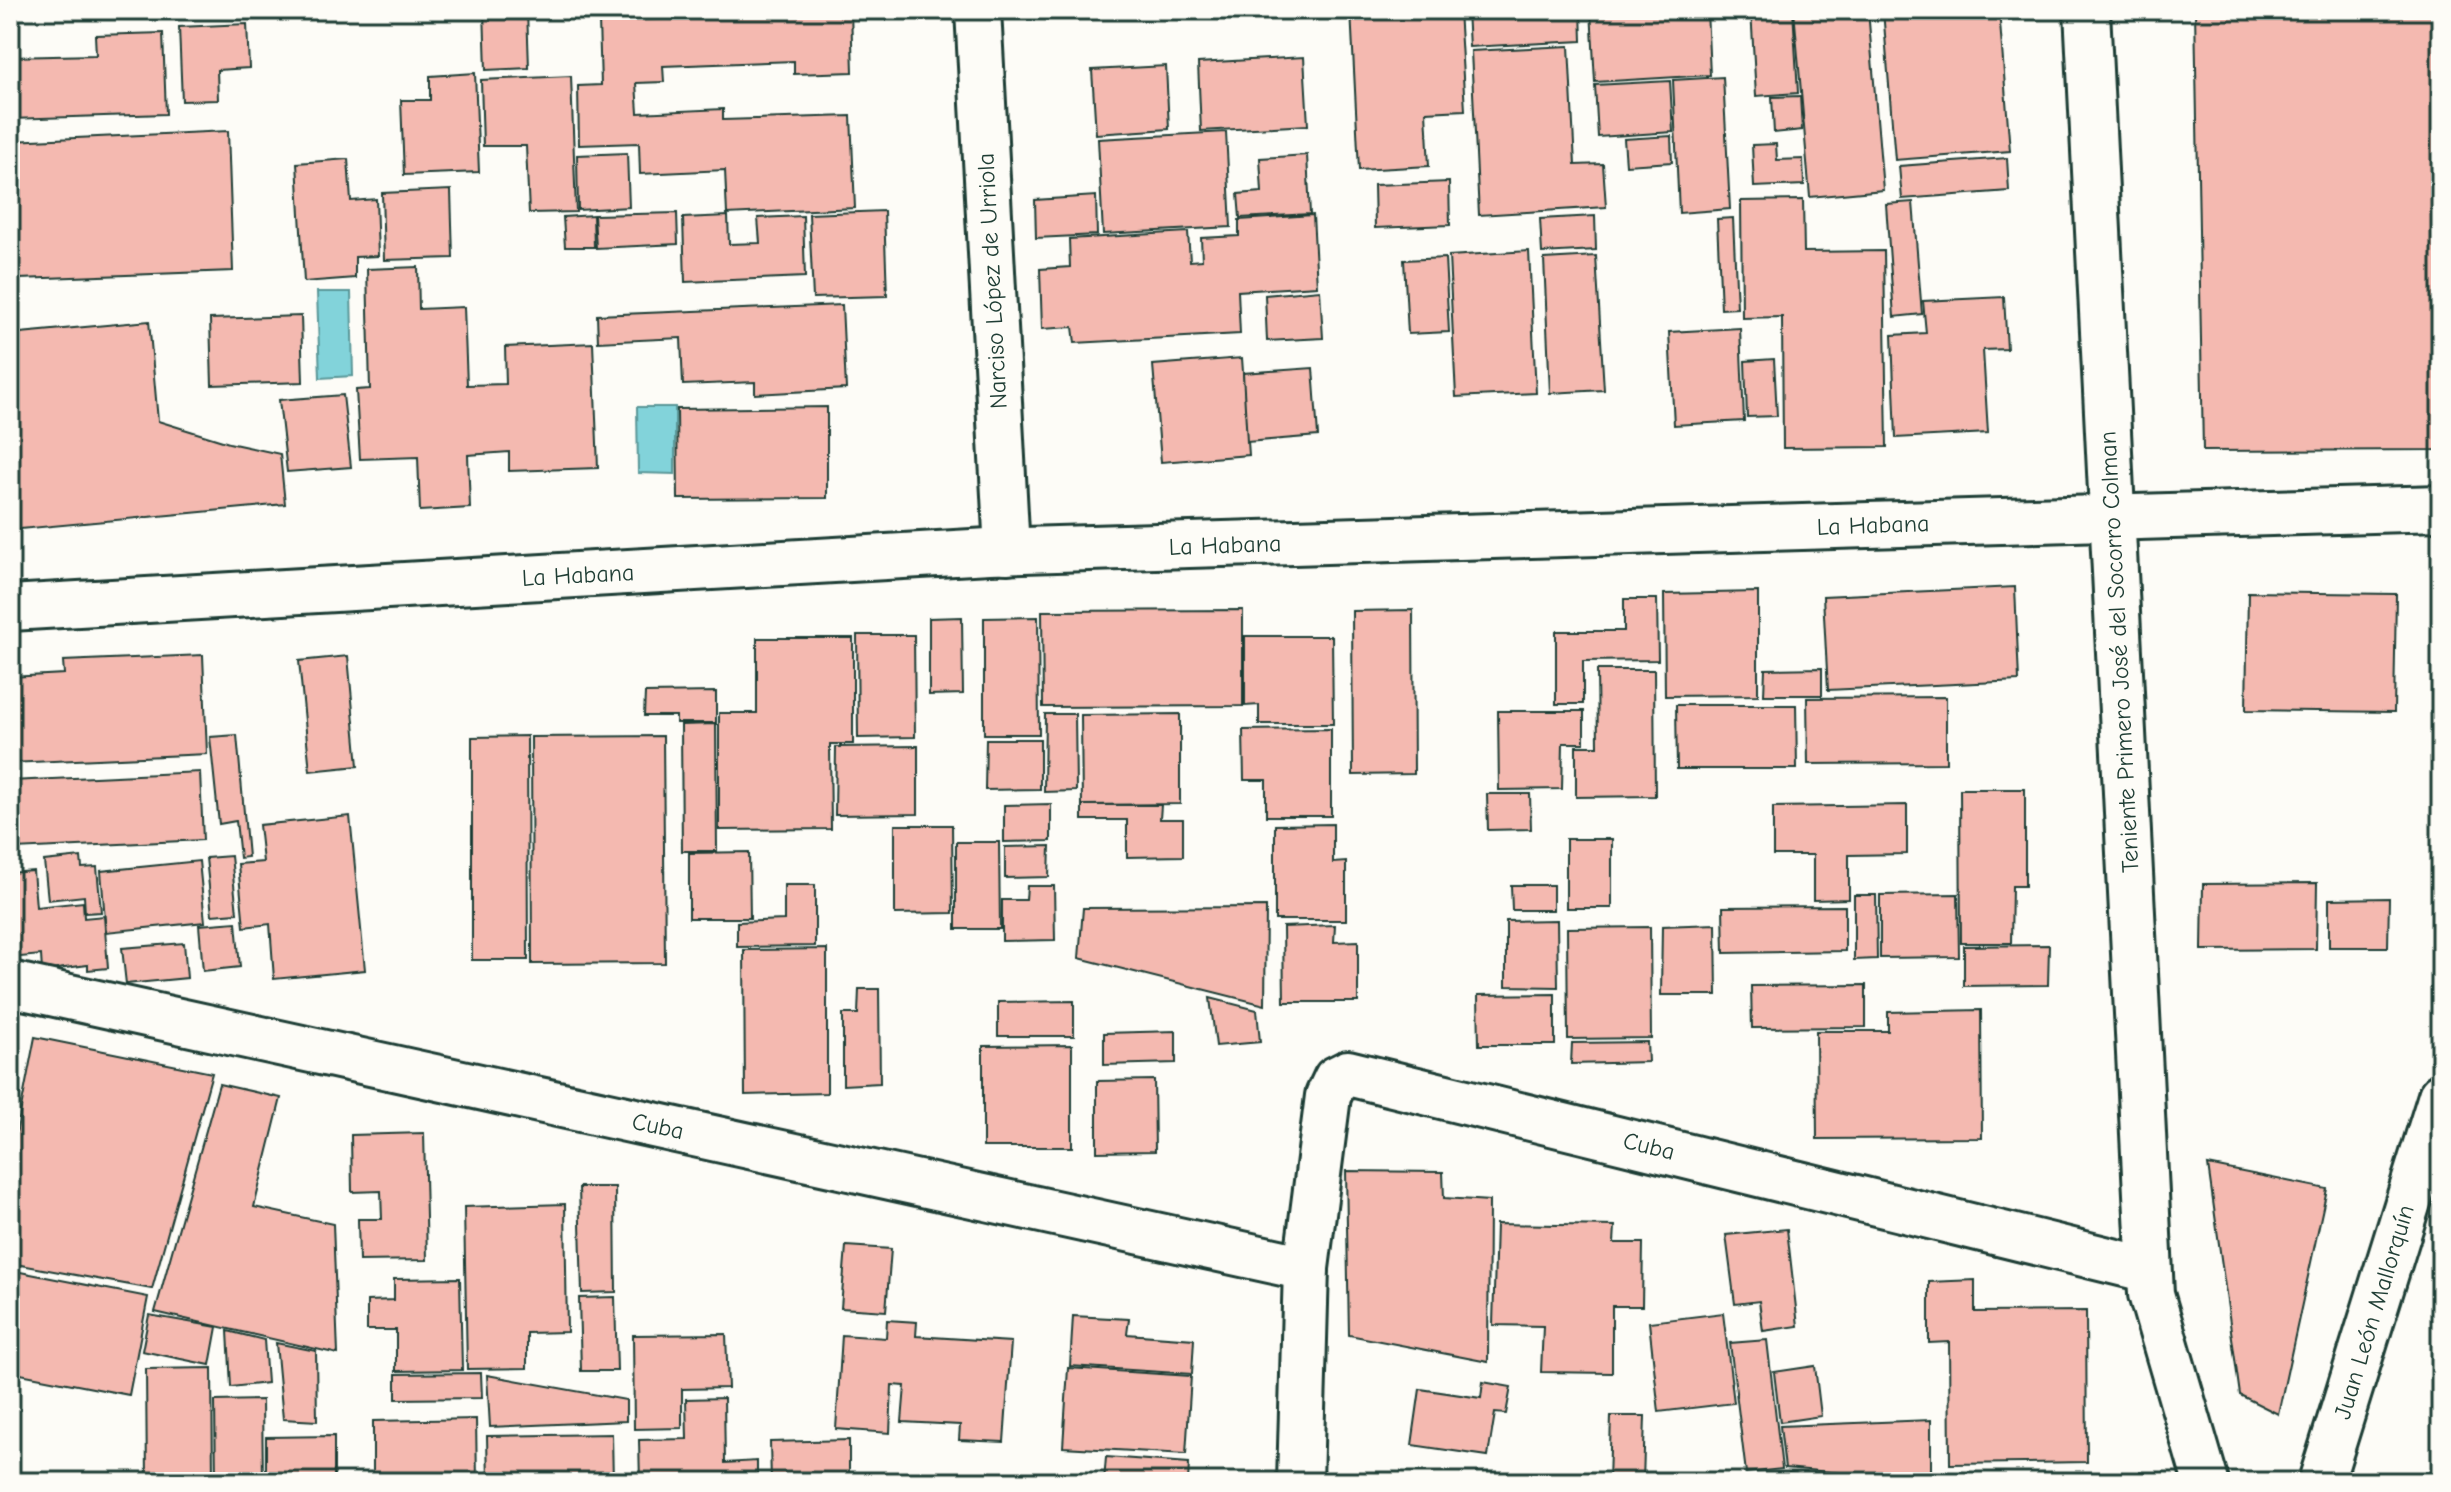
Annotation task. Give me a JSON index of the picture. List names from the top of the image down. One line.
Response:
{"streets":{"street":["Narciso López de Urriola","La Habana","Teniente Primero José del Socorro Colman","Cuba","Juan León Mallorquín"]},"crossings":[["Narciso López de Urriola","La Habana"],["La Habana","Teniente Primero José del Socorro Colman"],["Teniente Primero José del Socorro Colman","Cuba"]]}
